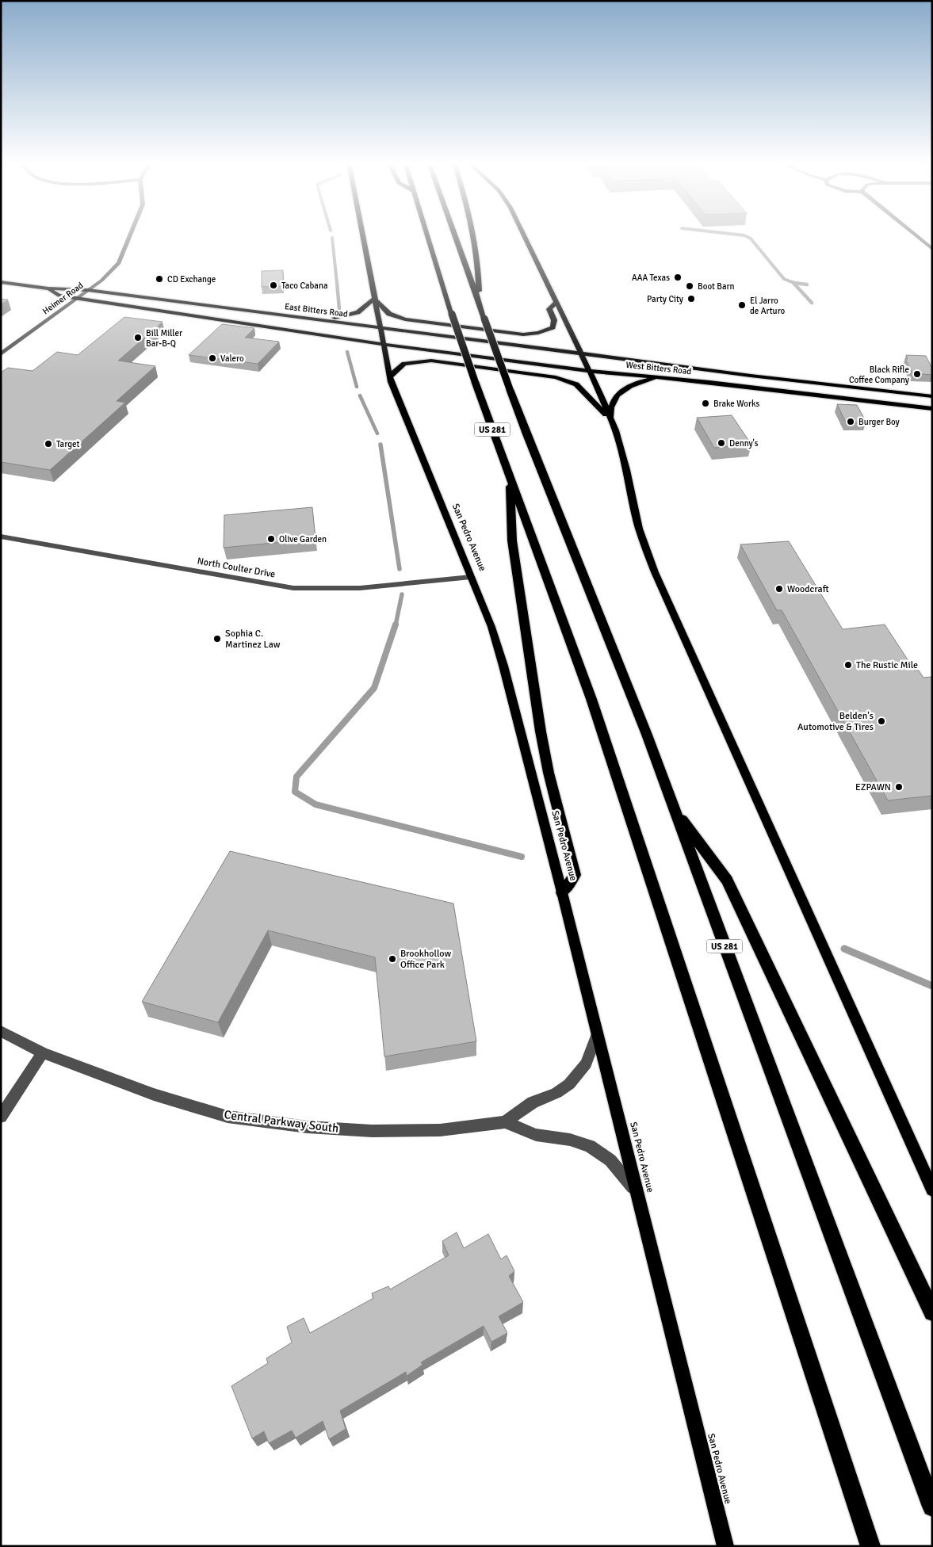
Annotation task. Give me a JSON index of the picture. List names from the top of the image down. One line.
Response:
{"streets":{"highway":["US 281"],"main road":["East Bitters Road","West Bitters Road","San Pedro Avenue"],"street":["Heimer Road","North Coulter Drive","Central Parkway South"]},"crossings":[["Heimer Road","East Bitters Road"],["East Bitters Road","West Bitters Road"],["East Bitters Road","San Pedro Avenue"],["West Bitters Road","San Pedro Avenue"],["San Pedro Avenue","North Coulter Drive"],["San Pedro Avenue","Central Parkway South"]],"places":["AAA Texas","CD Exchange","Taco Cabana","Boot Barn","Party City","El Jarro de Arturo","Bill Miller Bar-B-Q","Valero","Black Rifle Coffee Company","Brake Works","Burger Boy","Denny's","Target","Olive Garden","Woodcraft","Sophia C. Martinez Law","The Rustic Mile","Belden's Automotive & Tires","EZPAWN","Brookhollow Office Park"]}
